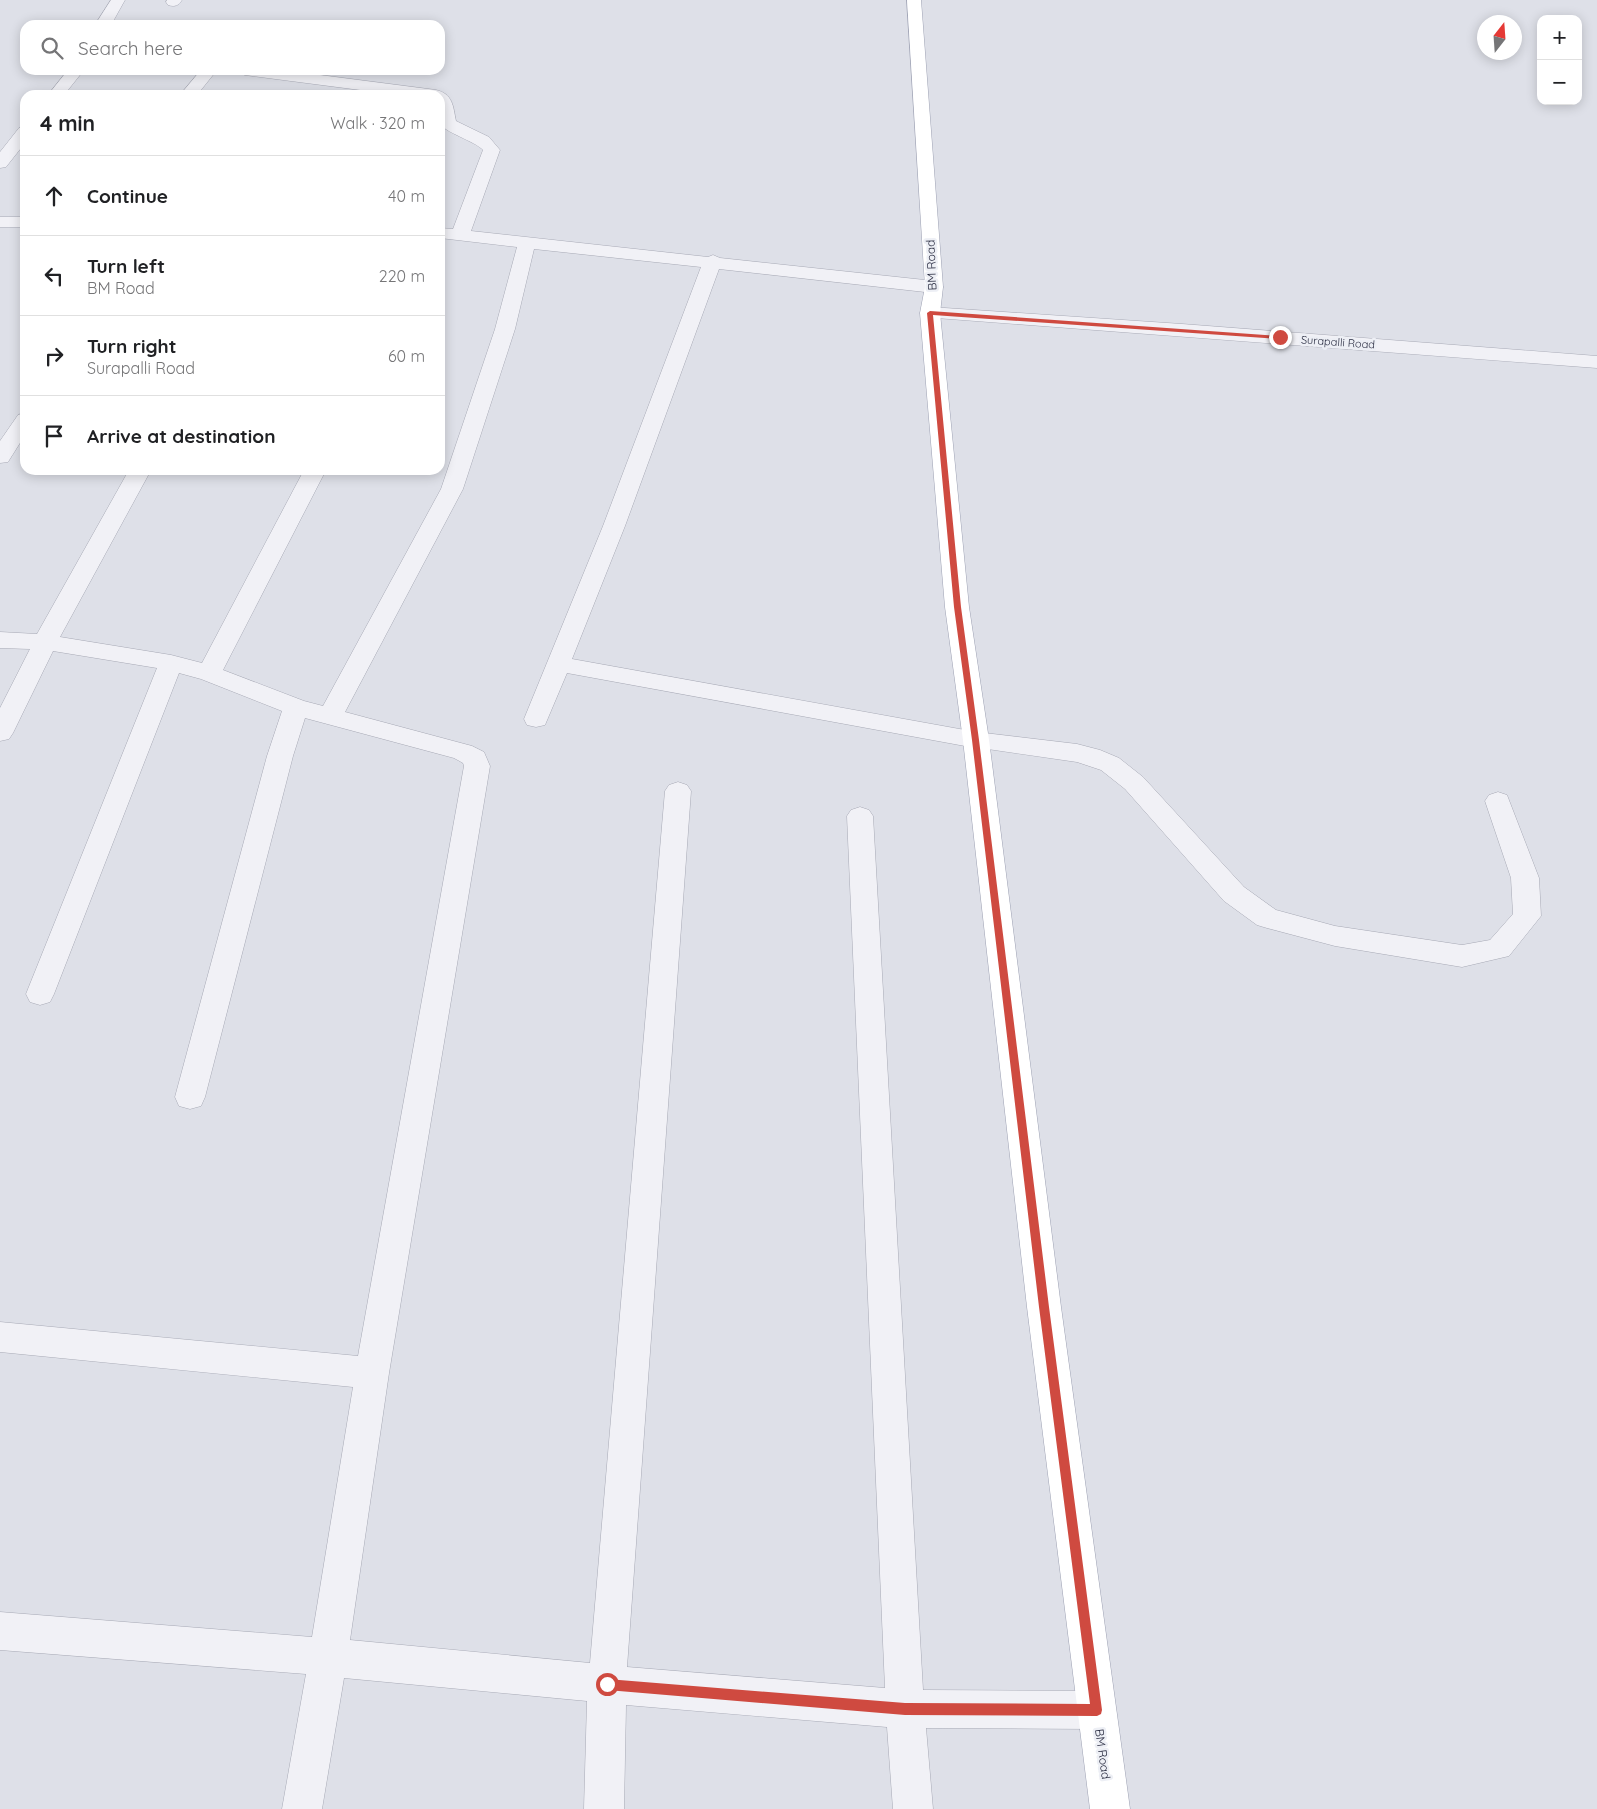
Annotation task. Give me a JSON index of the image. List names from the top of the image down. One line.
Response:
{"streets":{"main road":["BM Road"],"street":["Surapalli Road"]},"crossings":[["BM Road","Surapalli Road"]],"north":"top","page":{"map_buttons":["+","−"],"search":"Search here","heading":["4 min","Walk · 320 m"],"list":[["Continue","40 m"],["Turn left","BM Road","220 m"],["Turn right","Surapalli Road","60 m"],"Arrive at destination"]}}
